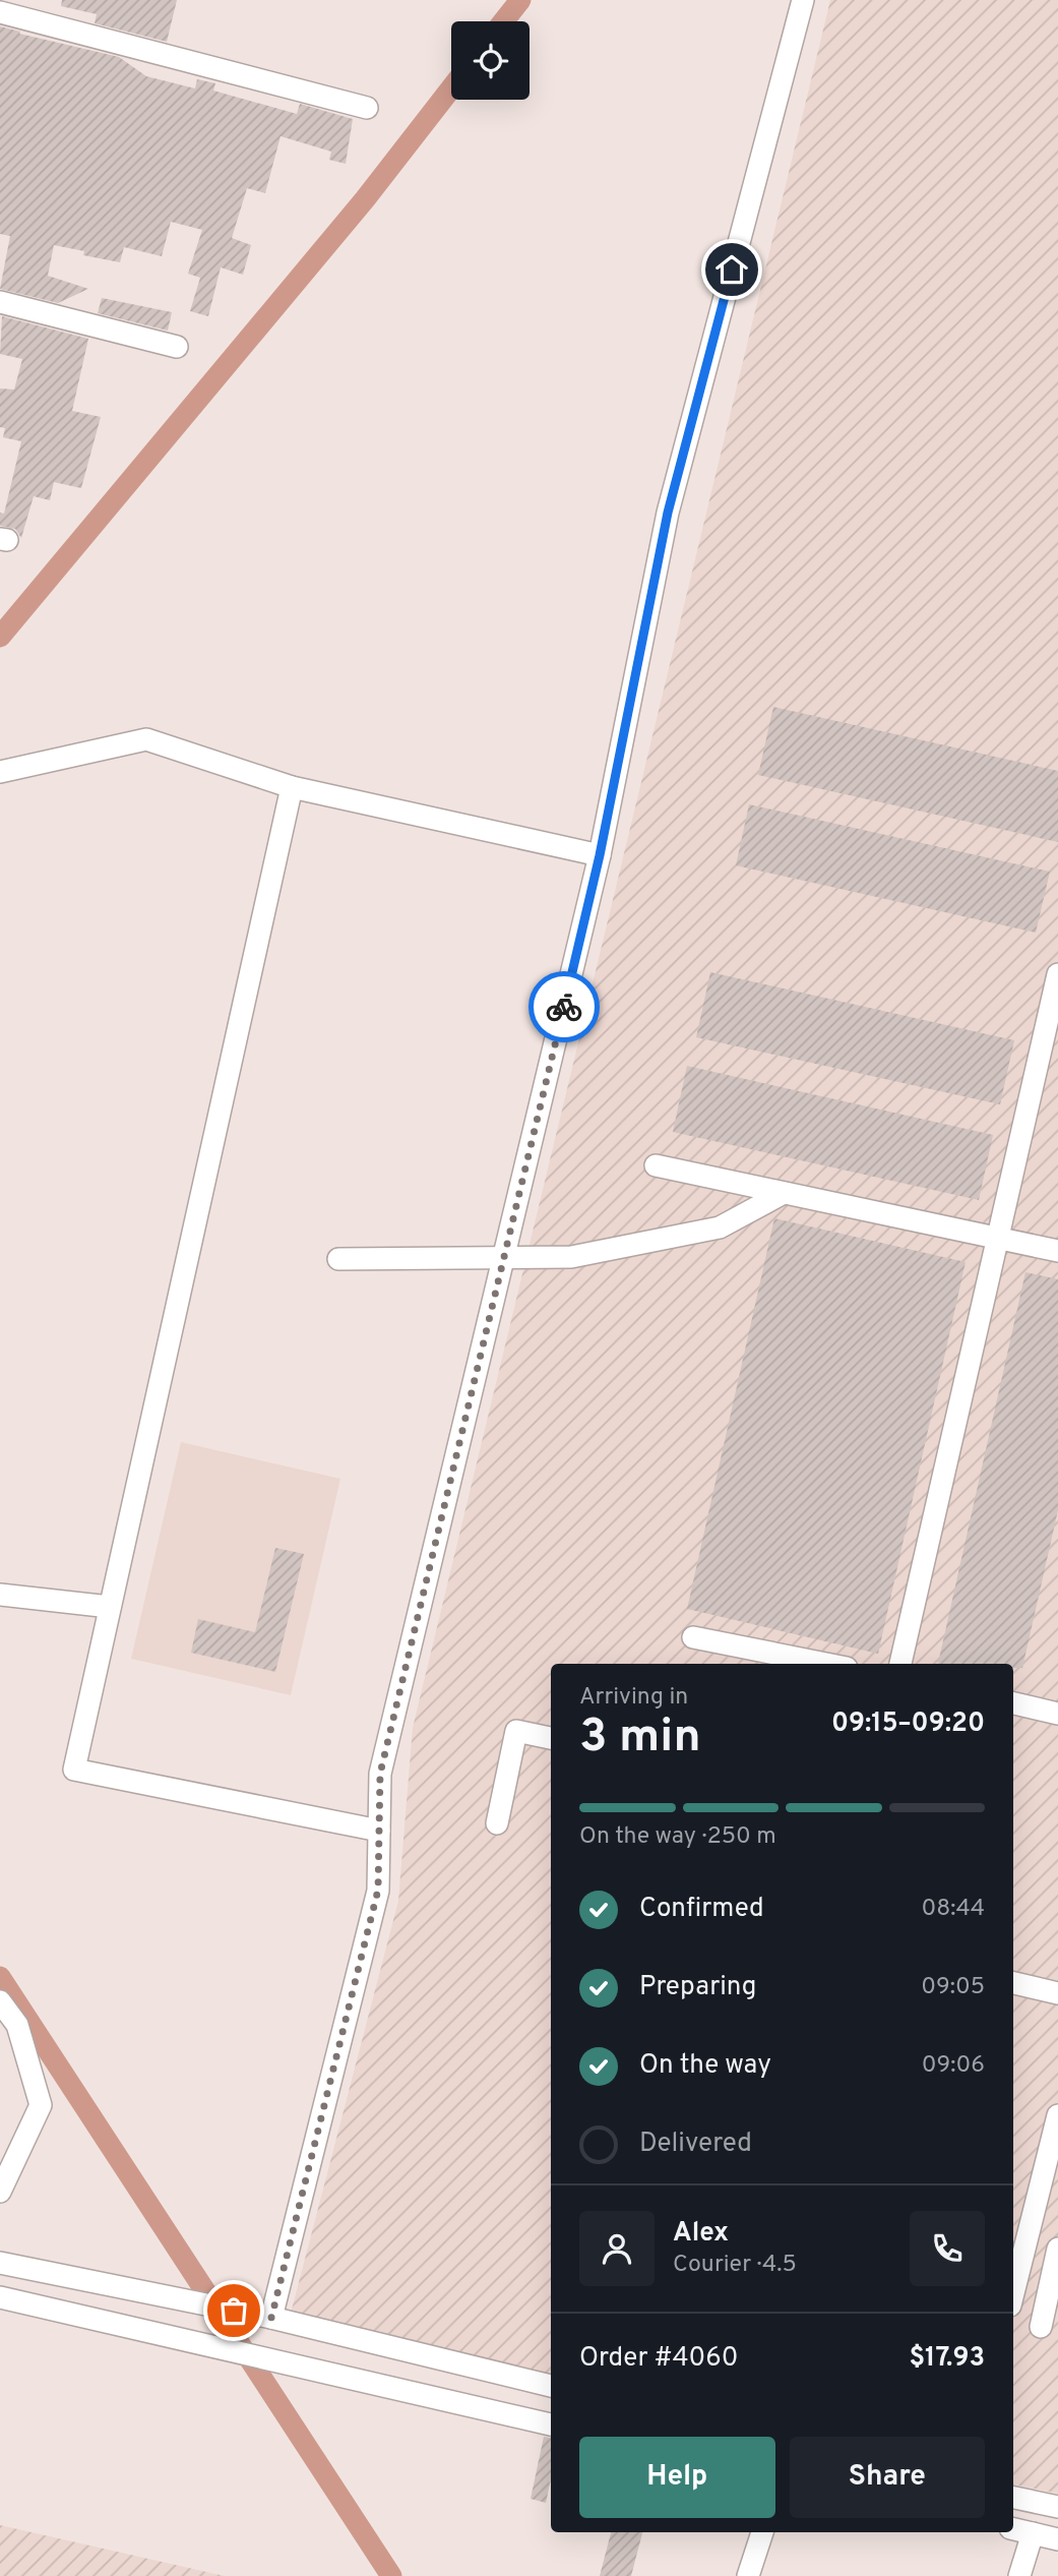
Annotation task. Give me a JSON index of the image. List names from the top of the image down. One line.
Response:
{"page":{"heading":["3 min","Arriving in","09:15–09:20"],"panel":["Alex","Courier · 4.5","Order #4060","$17.93"],"bar":"On the way · 250 m","list":[["Confirmed","08:44"],["Preparing","09:05"],["On the way","09:06"],"Delivered"],"buttons":["Help","Share"]}}
